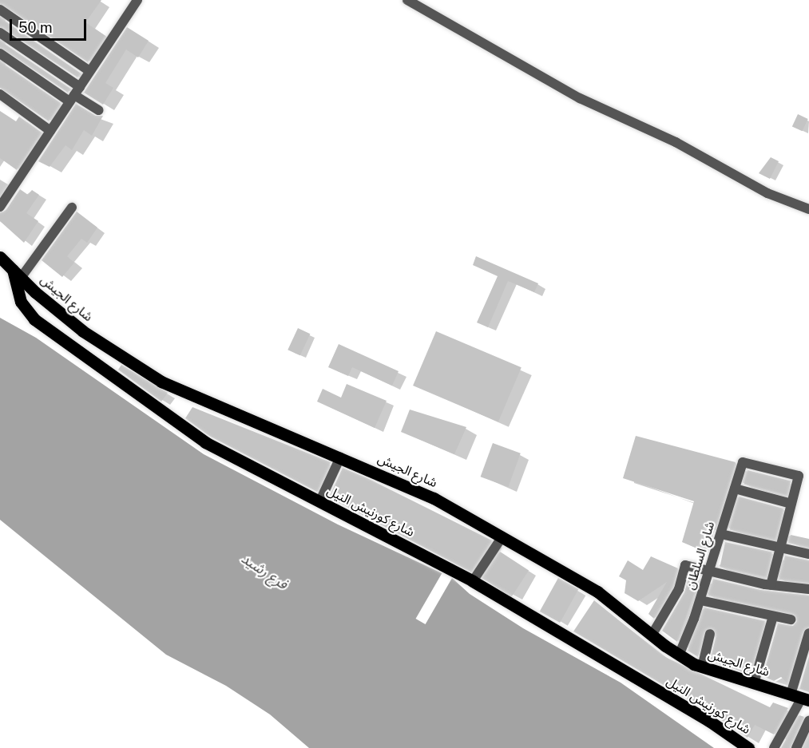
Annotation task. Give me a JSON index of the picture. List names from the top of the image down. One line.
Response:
{"streets":{"main road":["شارع الجيش","شارع كورنيش النيل"],"street":["شارع السلطان"]},"crossings":[["شارع الجيش","شارع كورنيش النيل"],["شارع الجيش","شارع السلطان"]],"water":["فرع رشيد"],"scale_bar":"50 m"}
